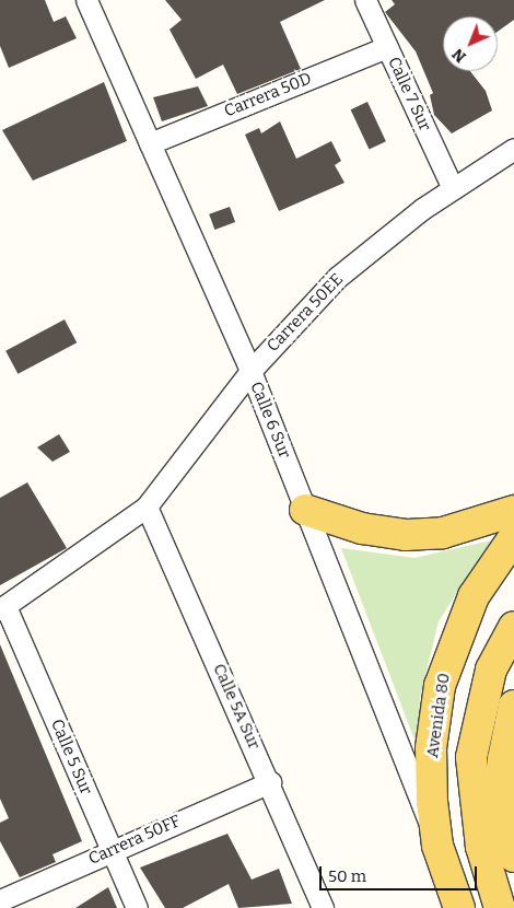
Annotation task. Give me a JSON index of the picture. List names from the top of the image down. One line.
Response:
{"streets":{"main road":["Avenida 80"],"street":["Calle 7 Sur","Carrera 50D","Carrera 50EE","Calle 6 Sur","Calle 5A Sur","Calle 5 Sur","Carrera 50FF"]},"crossings":[["Calle 7 Sur","Carrera 50D"],["Calle 7 Sur","Carrera 50EE"],["Carrera 50D","Calle 6 Sur"],["Carrera 50EE","Calle 6 Sur"],["Carrera 50EE","Calle 5A Sur"],["Carrera 50EE","Calle 5 Sur"],["Calle 6 Sur","Avenida 80"],["Calle 5A Sur","Carrera 50FF"],["Calle 5 Sur","Carrera 50FF"]],"scale_bar":"50 m","north":"bottom left"}
